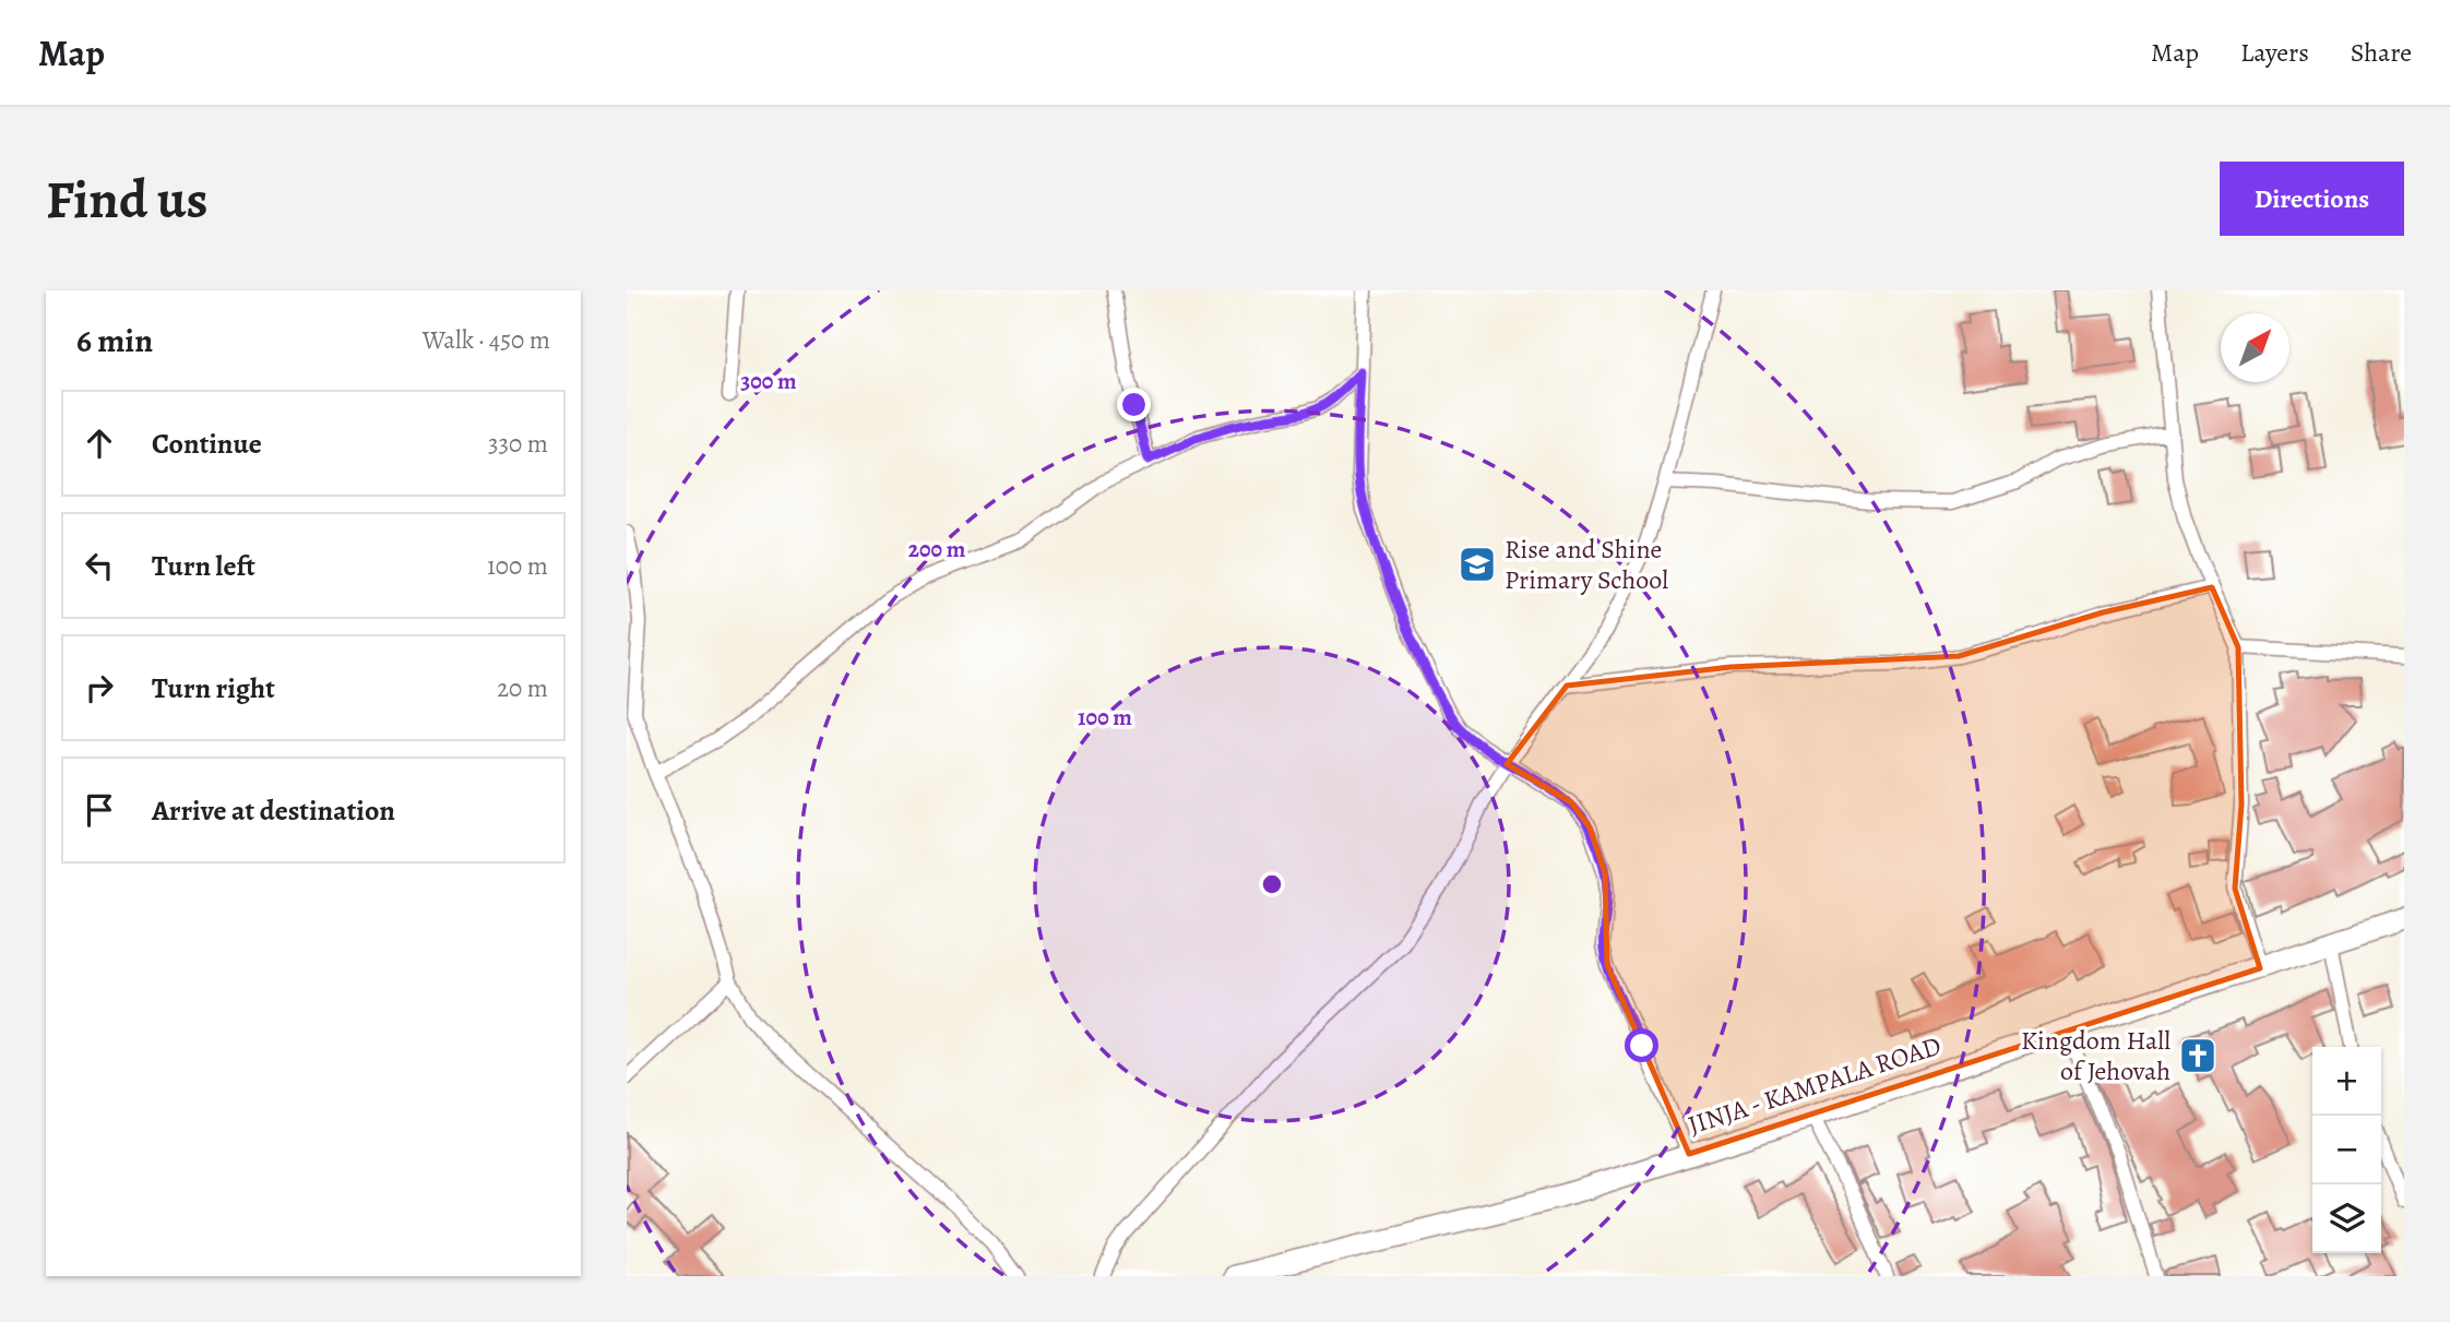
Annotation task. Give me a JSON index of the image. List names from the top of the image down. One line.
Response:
{"streets":{"highway":["JINJA - KAMPALA ROAD"]},"places":{"school or university":["Rise and Shine Primary School"],"church":["Kingdom Hall of Jehovah"]},"north":"top right","page":{"header":"Map","nav":["Map","Layers","Share"],"buttons":"Directions","title":"Find us","heading":["6 min","Walk · 450 m"],"list":[["Continue","330 m"],["Turn left","100 m"],["Turn right","20 m"],"Arrive at destination"],"map_buttons":["+","−"]},"rings":["300 m","200 m","100 m"]}
